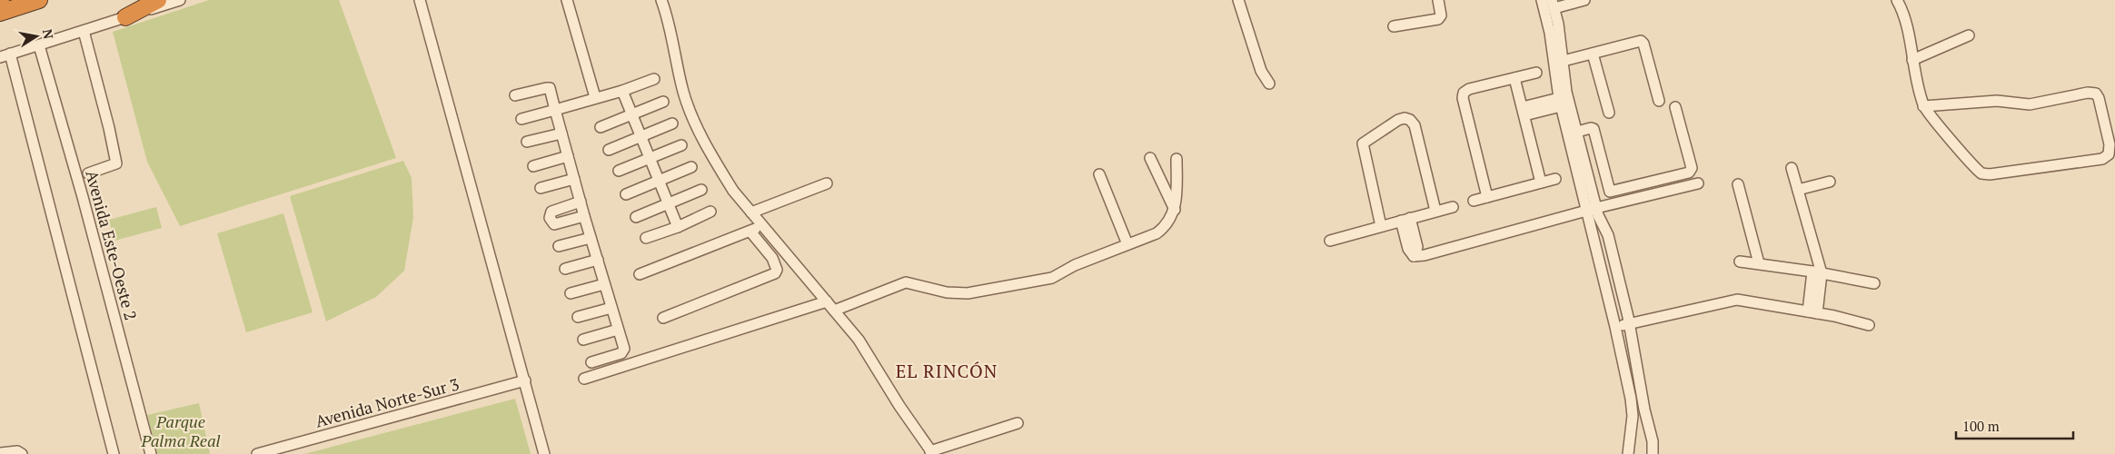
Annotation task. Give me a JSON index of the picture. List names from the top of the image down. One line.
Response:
{"streets":{"street":["Avenida Este-Oeste 2","Avenida Norte-Sur 3"]},"districts":["EL RINCÓN"],"parks":["Parque Palma Real"],"scale_bar":"100 m","north":"right"}
